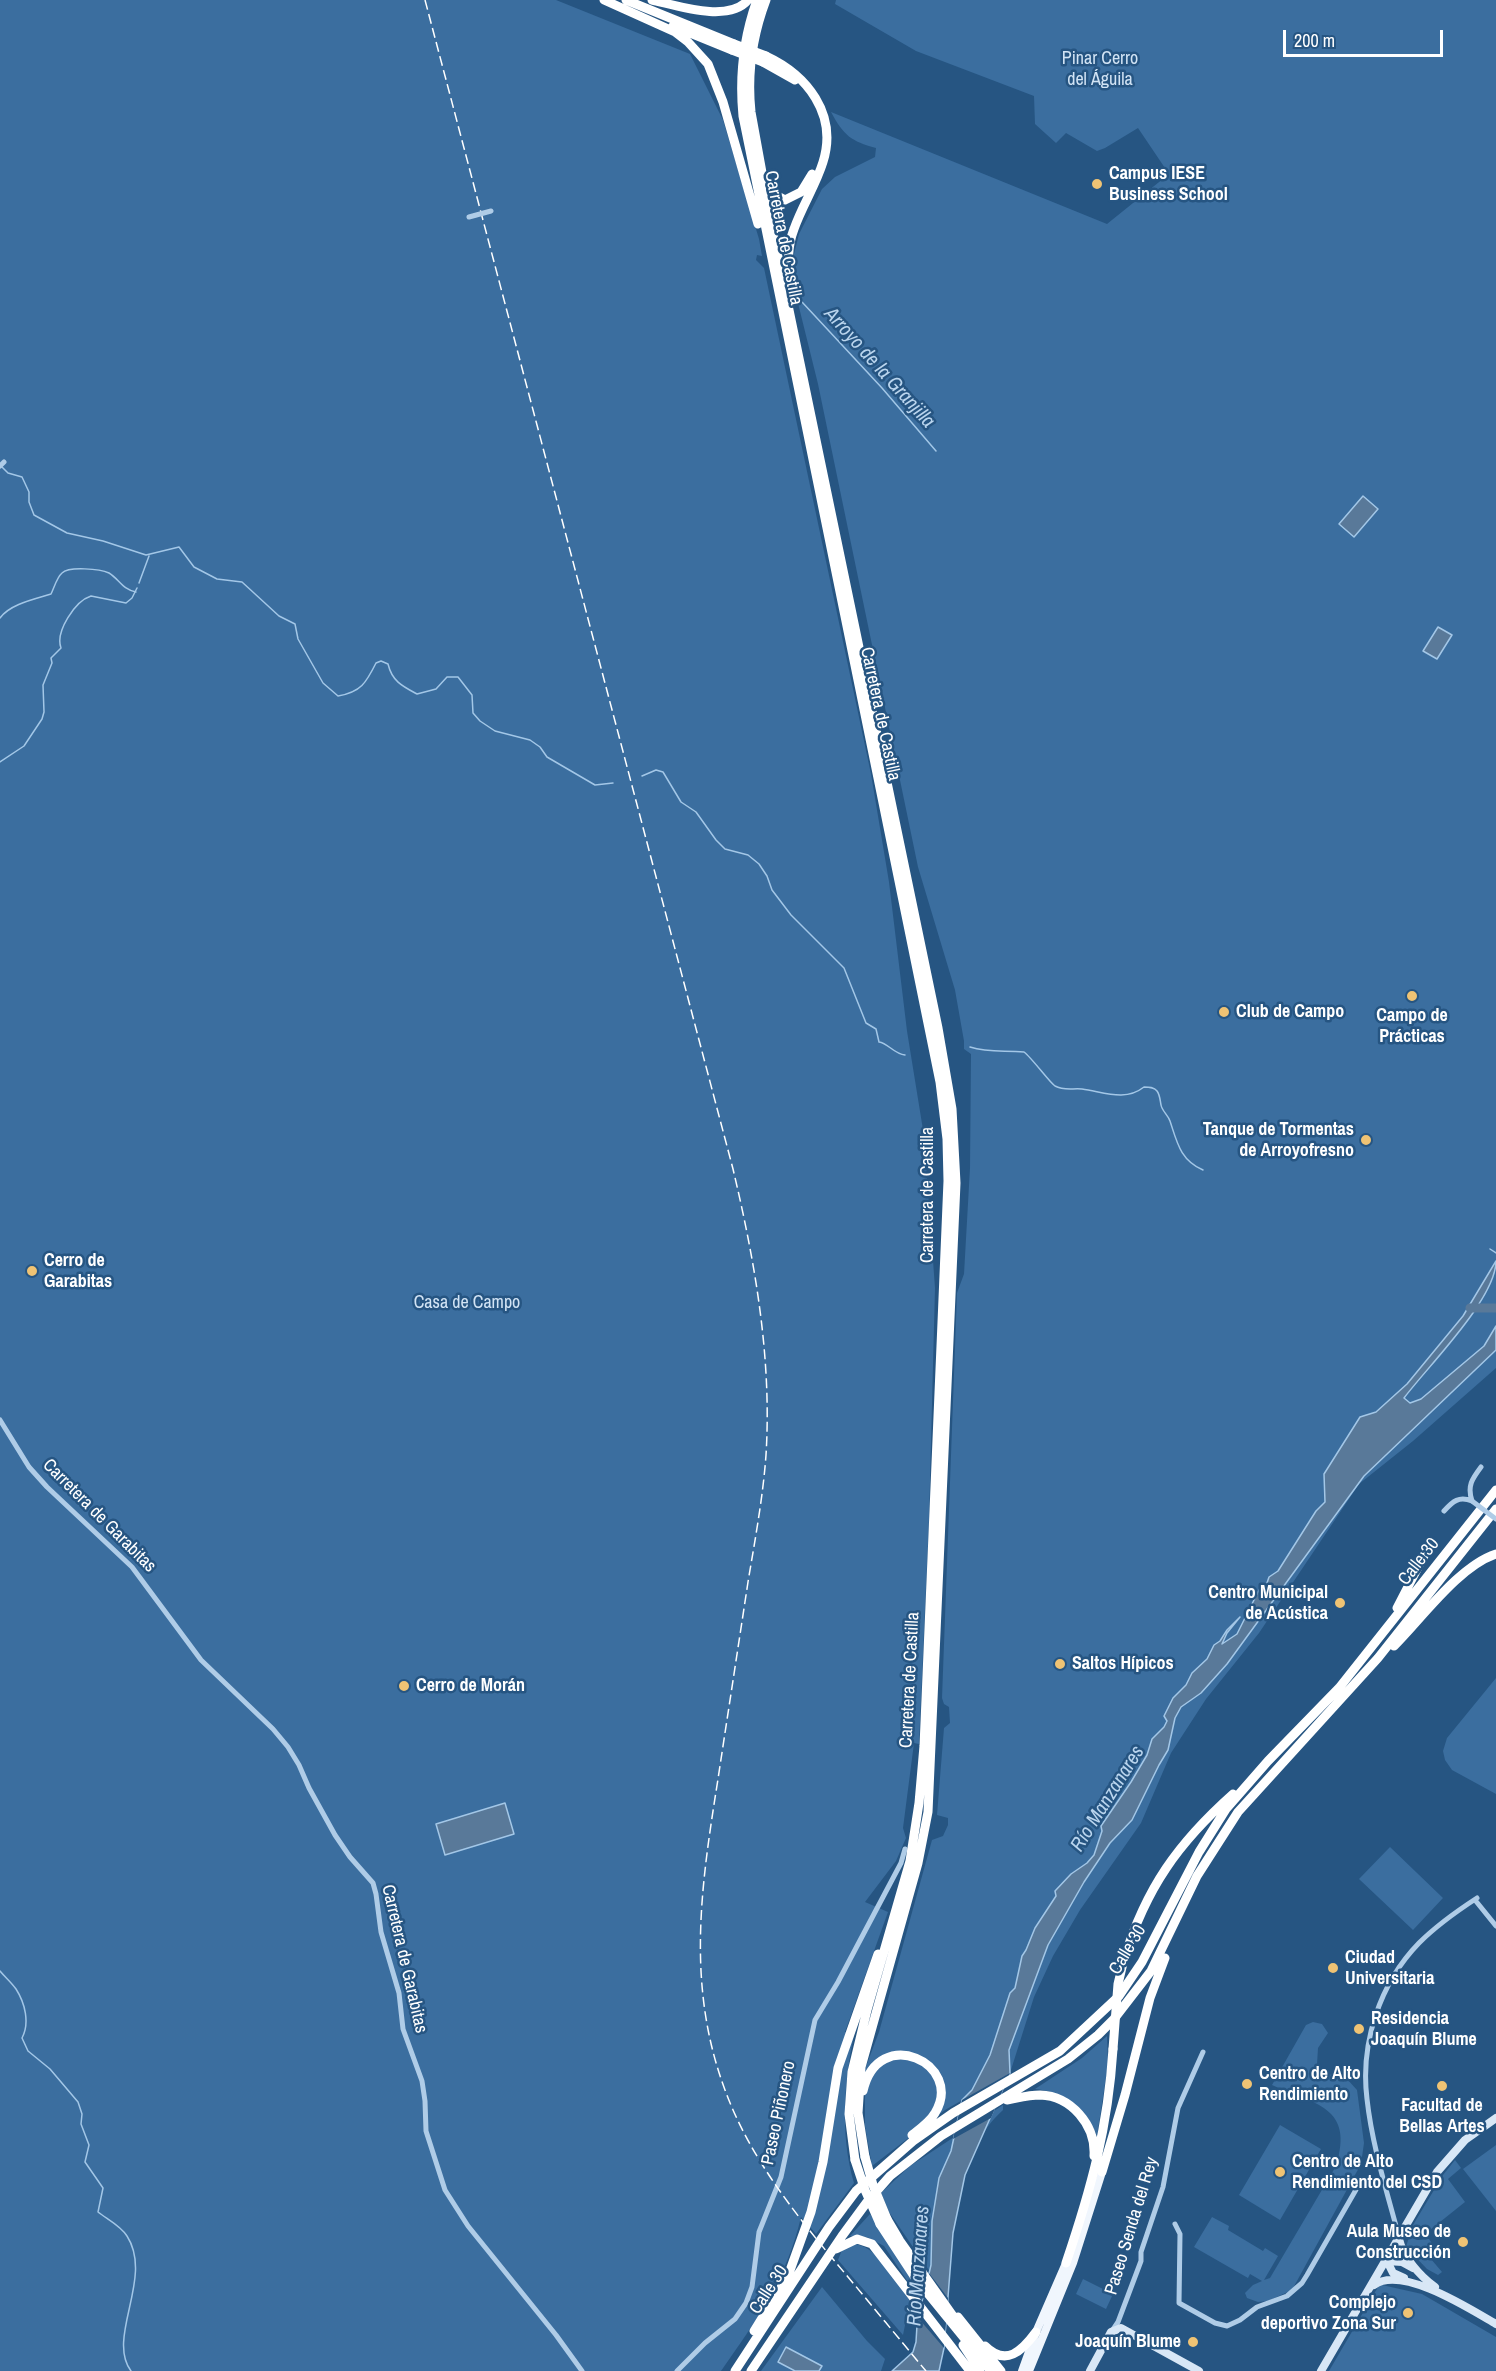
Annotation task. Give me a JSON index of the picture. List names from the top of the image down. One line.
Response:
{"streets":{"highway":["Carretera de Castilla","Calle 30"],"street":["Carretera de Garabitas","Paseo Piñonero","Paseo Senda del Rey"]},"water":["Arroyo de la Granjilla","Río Manzanares"],"parks":["Pinar Cerro del Águila","Casa de Campo"],"places":["Campus IESE Business School","Campo de Prácticas","Club de Campo","Tanque de Tormentas de Arroyofresno","Cerro de Garabitas","Centro Municipal de Acústica","Saltos Hípicos","Cerro de Morán","Ciudad Universitaria","Residencia Joaquín Blume","Centro de Alto Rendimiento","Facultad de Bellas Artes","Centro de Alto Rendimiento del CSD","Aula Museo de Construcción","Complejo deportivo Zona Sur","Joaquín Blume"],"scale_bar":"200 m"}
